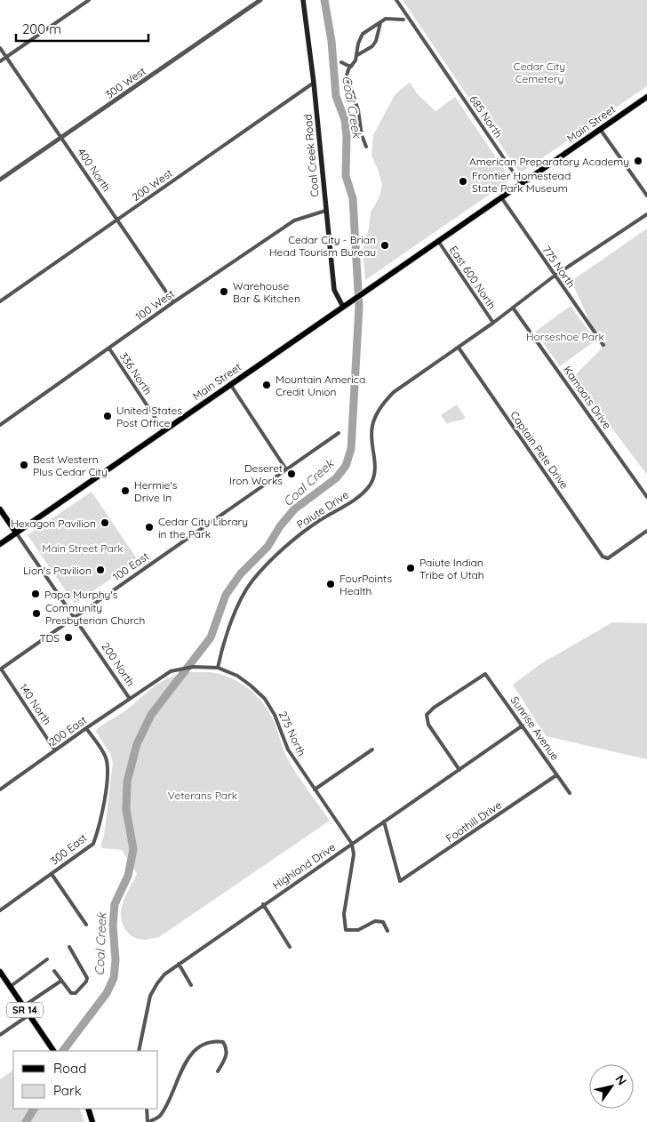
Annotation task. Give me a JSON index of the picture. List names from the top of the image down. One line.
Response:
{"streets":{"main road":["Main Street","Coal Creek Road","200 North","SR 14"],"street":["300 West","685 North","400 North","200 West","775 North","East 600 North","100 West","336 North","Kamoots Drive","Captain Pete Drive","Paiute Drive","100 East","140 North","Sunrise Avenue","200 East","275 North","Foothill Drive","300 East","Highland Drive"]},"crossings":[["300 West","400 North"],["685 North","Main Street"],["Main Street","Coal Creek Road"],["Main Street","775 North"],["Main Street","East 600 North"],["Main Street","336 North"],["Main Street","200 North"],["Coal Creek Road","200 West"],["Coal Creek Road","100 West"],["400 North","200 West"],["400 North","100 West"],["775 North","Paiute Drive"],["East 600 North","Paiute Drive"],["100 West","336 North"],["Kamoots Drive","Paiute Drive"],["Captain Pete Drive","Paiute Drive"],["Paiute Drive","275 North"],["100 East","200 North"],["100 East","140 North"],["200 North","200 East"],["140 North","200 East"],["Sunrise Avenue","Foothill Drive"],["Sunrise Avenue","Highland Drive"],["200 East","275 North"],["200 East","300 East"],["275 North","Highland Drive"],["Foothill Drive","Highland Drive"]],"water":["Coal Creek"],"parks":["Cedar City Cemetery","Horseshoe Park","Main Street Park","Veterans Park"],"places":["American Preparatory Academy","Frontier Homestead State Park Museum","Cedar City - Brian Head Tourism Bureau","Warehouse Bar & Kitchen","Mountain America Credit Union","United States Post Office","Best Western Plus Cedar City","Deseret Iron Works","Hermie's Drive In","Hexagon Pavilion","Cedar City Library in the Park","Paiute Indian Tribe of Utah","Lion's Pavilion","FourPoints Health","Papa Murphy's","Community Presbyterian Church","TDS"],"legend":["Road","Park"],"scale_bar":"200 m","north":"top right"}
